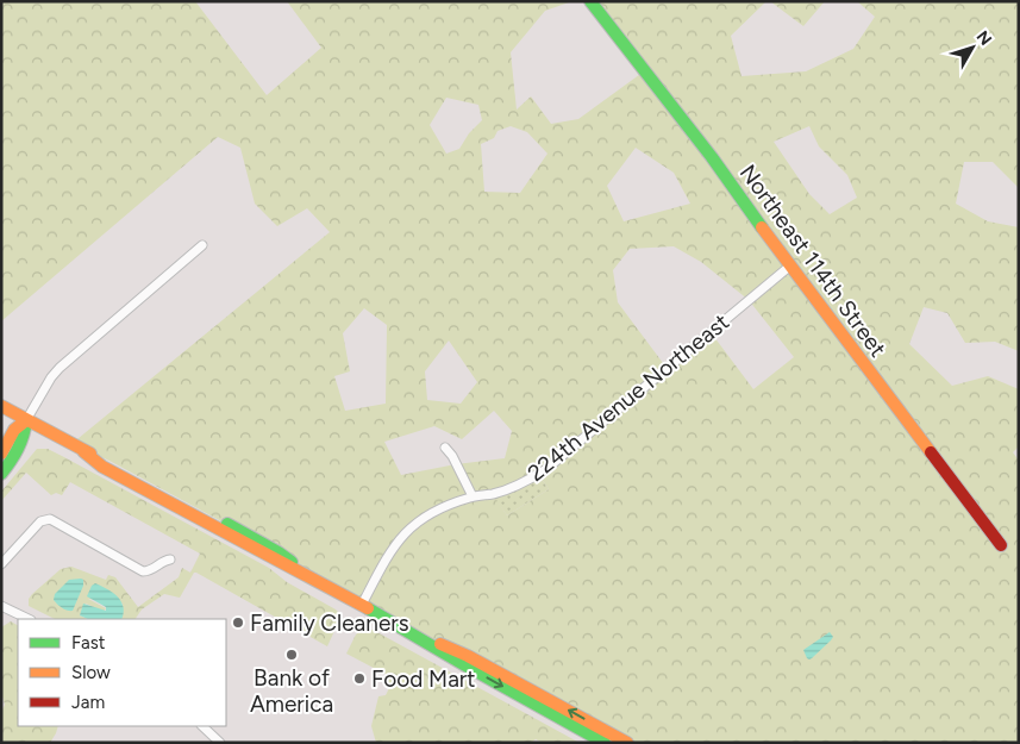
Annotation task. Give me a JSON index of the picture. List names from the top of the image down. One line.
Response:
{"streets":{"main road":["Northeast 114th Street"],"street":["224th Avenue Northeast"]},"crossings":[["Northeast 114th Street","224th Avenue Northeast"]],"places":["Family Cleaners","Bank of America","Food Mart"],"legend":["Fast","Slow","Jam"],"north":"top right"}
